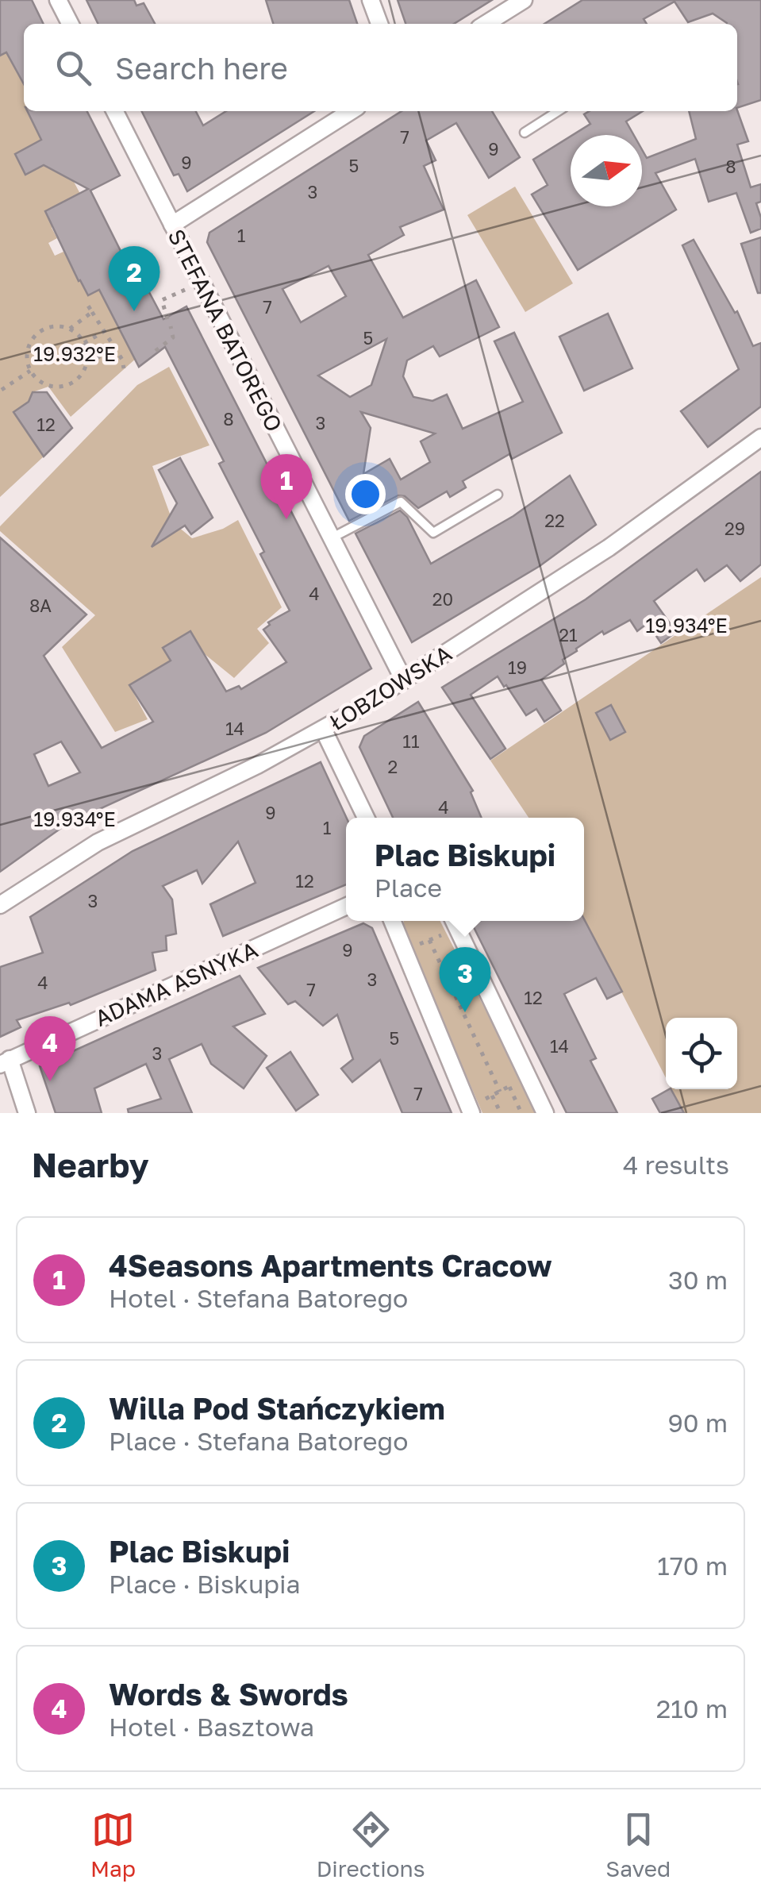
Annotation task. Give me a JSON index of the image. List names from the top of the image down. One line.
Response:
{"streets":{"street":["STEFANA BATOREGO","ŁOBZOWSKA","ADAMA ASNYKA"]},"crossings":[["STEFANA BATOREGO","ŁOBZOWSKA"]],"house_numbers":["7","9","9","5","8","3","1","7","5","8","3","12","22","29","4","20","8A","21","19","14","11","2","4","9","1","12","3","9","3","4","7","12","5","14","3","7"],"north":"right","page":{"search":"Search here","pins":["2","1","3","4"],"popup":["Plac Biskupi","Place"],"heading":["Nearby","4 results"],"list":[{"mark":"1","name":"4Seasons Apartments Cracow","note":"Hotel · Stefana Batorego","value":"30 m"},{"mark":"2","name":"Willa Pod Stańczykiem","note":"Place · Stefana Batorego","value":"90 m"},{"mark":"3","name":"Plac Biskupi","note":"Place · Biskupia","value":"170 m"},{"mark":"4","name":"Words & Swords","note":"Hotel · Basztowa","value":"210 m"}],"nav":["Map","Directions","Saved"]},"coordinates":["19.932°E","19.934°E"]}
